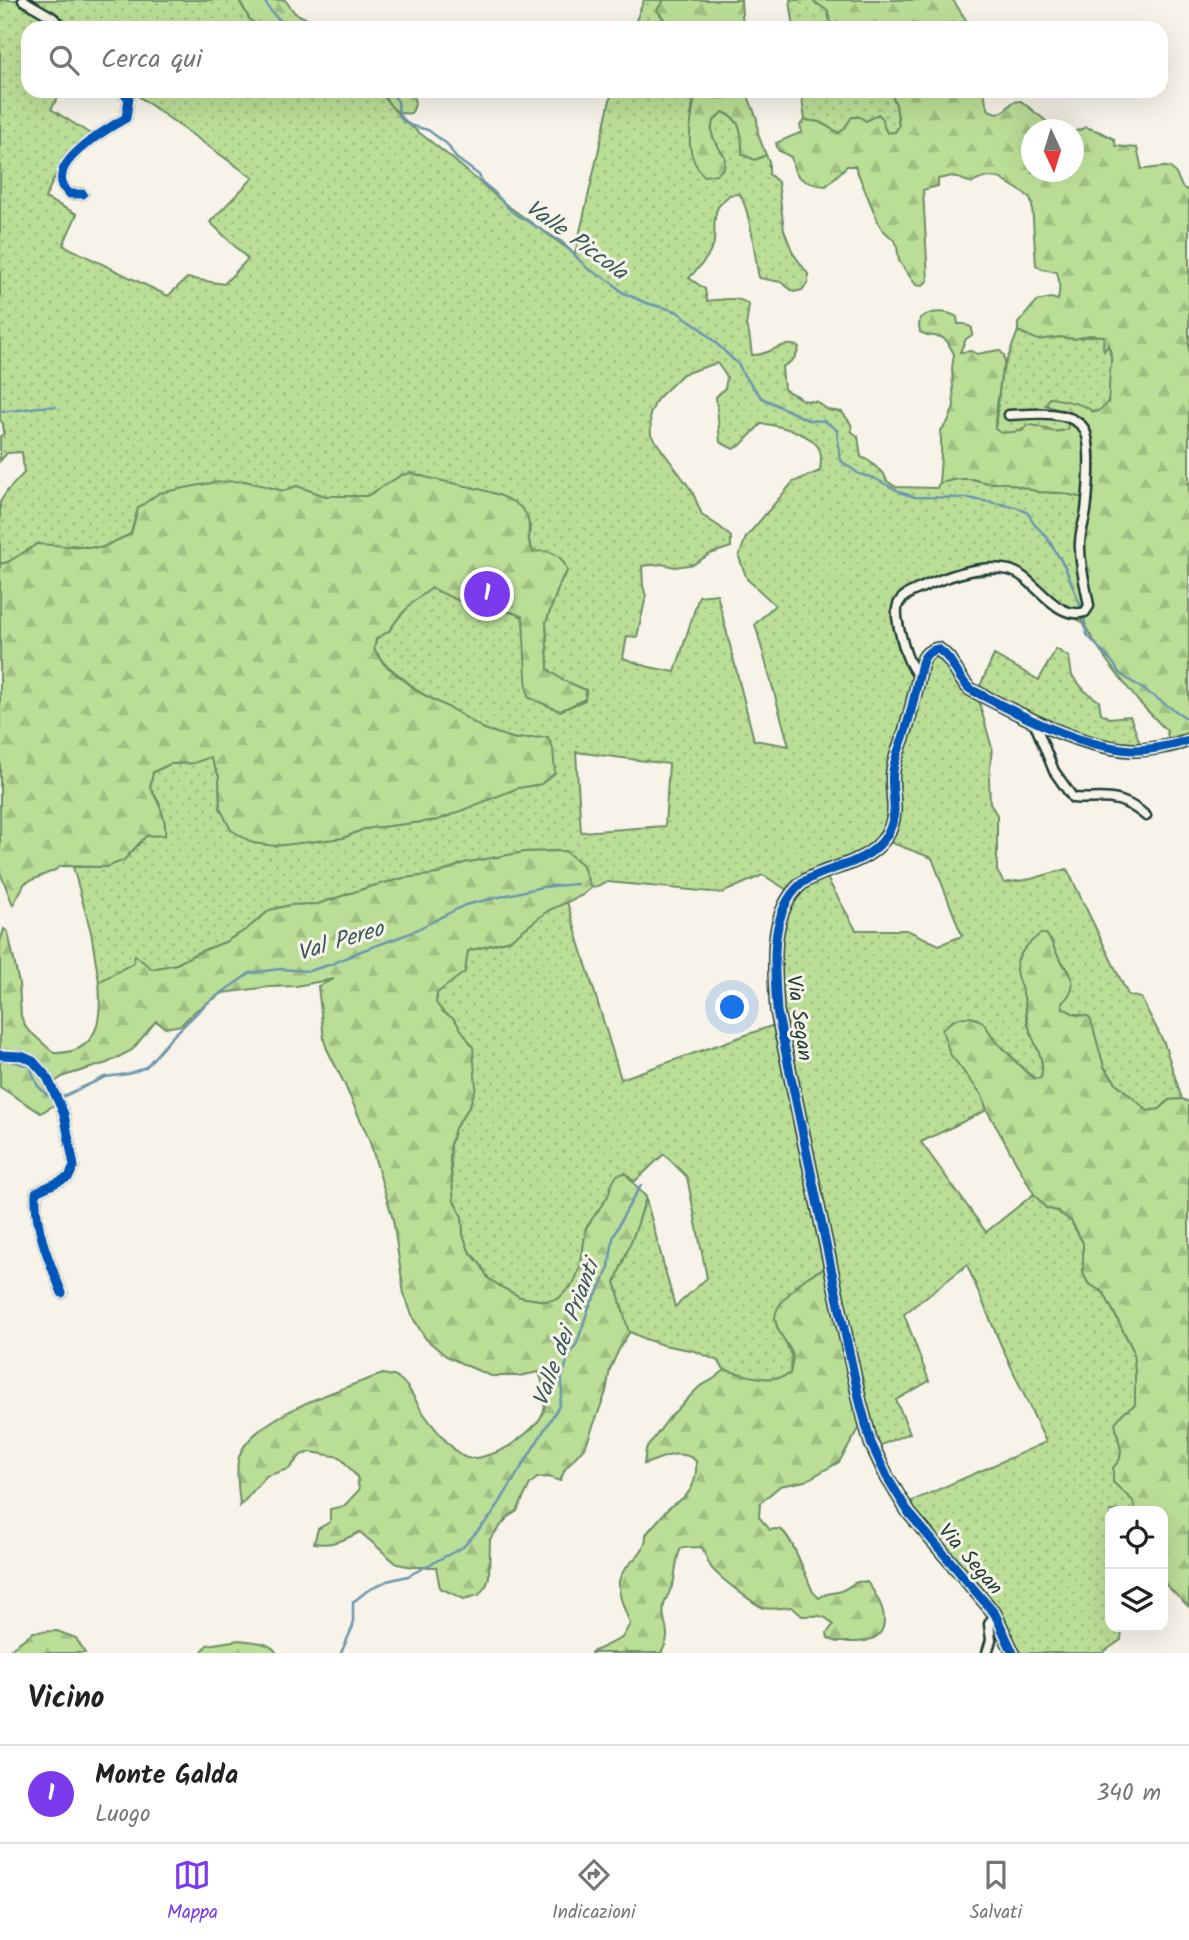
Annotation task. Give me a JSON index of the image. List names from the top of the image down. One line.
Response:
{"streets":{"street":["Via Segan"]},"water":["Valle Piccola","Val Pereo","Valle dei Prianti"],"north":"bottom","page":{"search":"Cerca qui","pins":"1","heading":"Vicino","list":[{"mark":"1","name":"Monte Galda","note":"Luogo","value":"340 m"}],"nav":["Mappa","Indicazioni","Salvati"]}}
